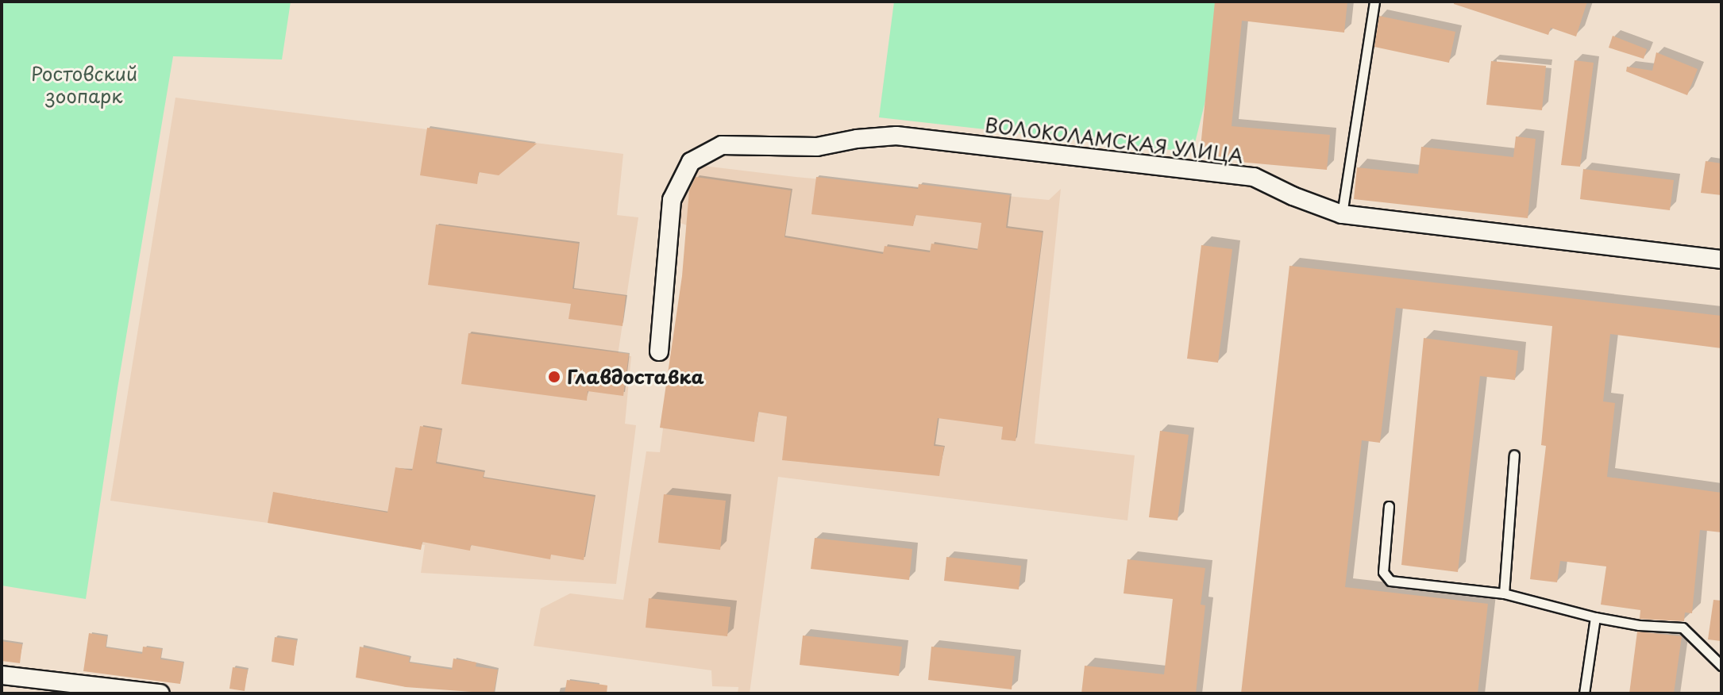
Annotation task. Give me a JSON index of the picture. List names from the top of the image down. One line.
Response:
{"streets":{"street":["ВОЛОКОЛАМСКАЯ УЛИЦА"]},"parks":["Ростовский зоопарк"],"places":["Главдоставка"]}
